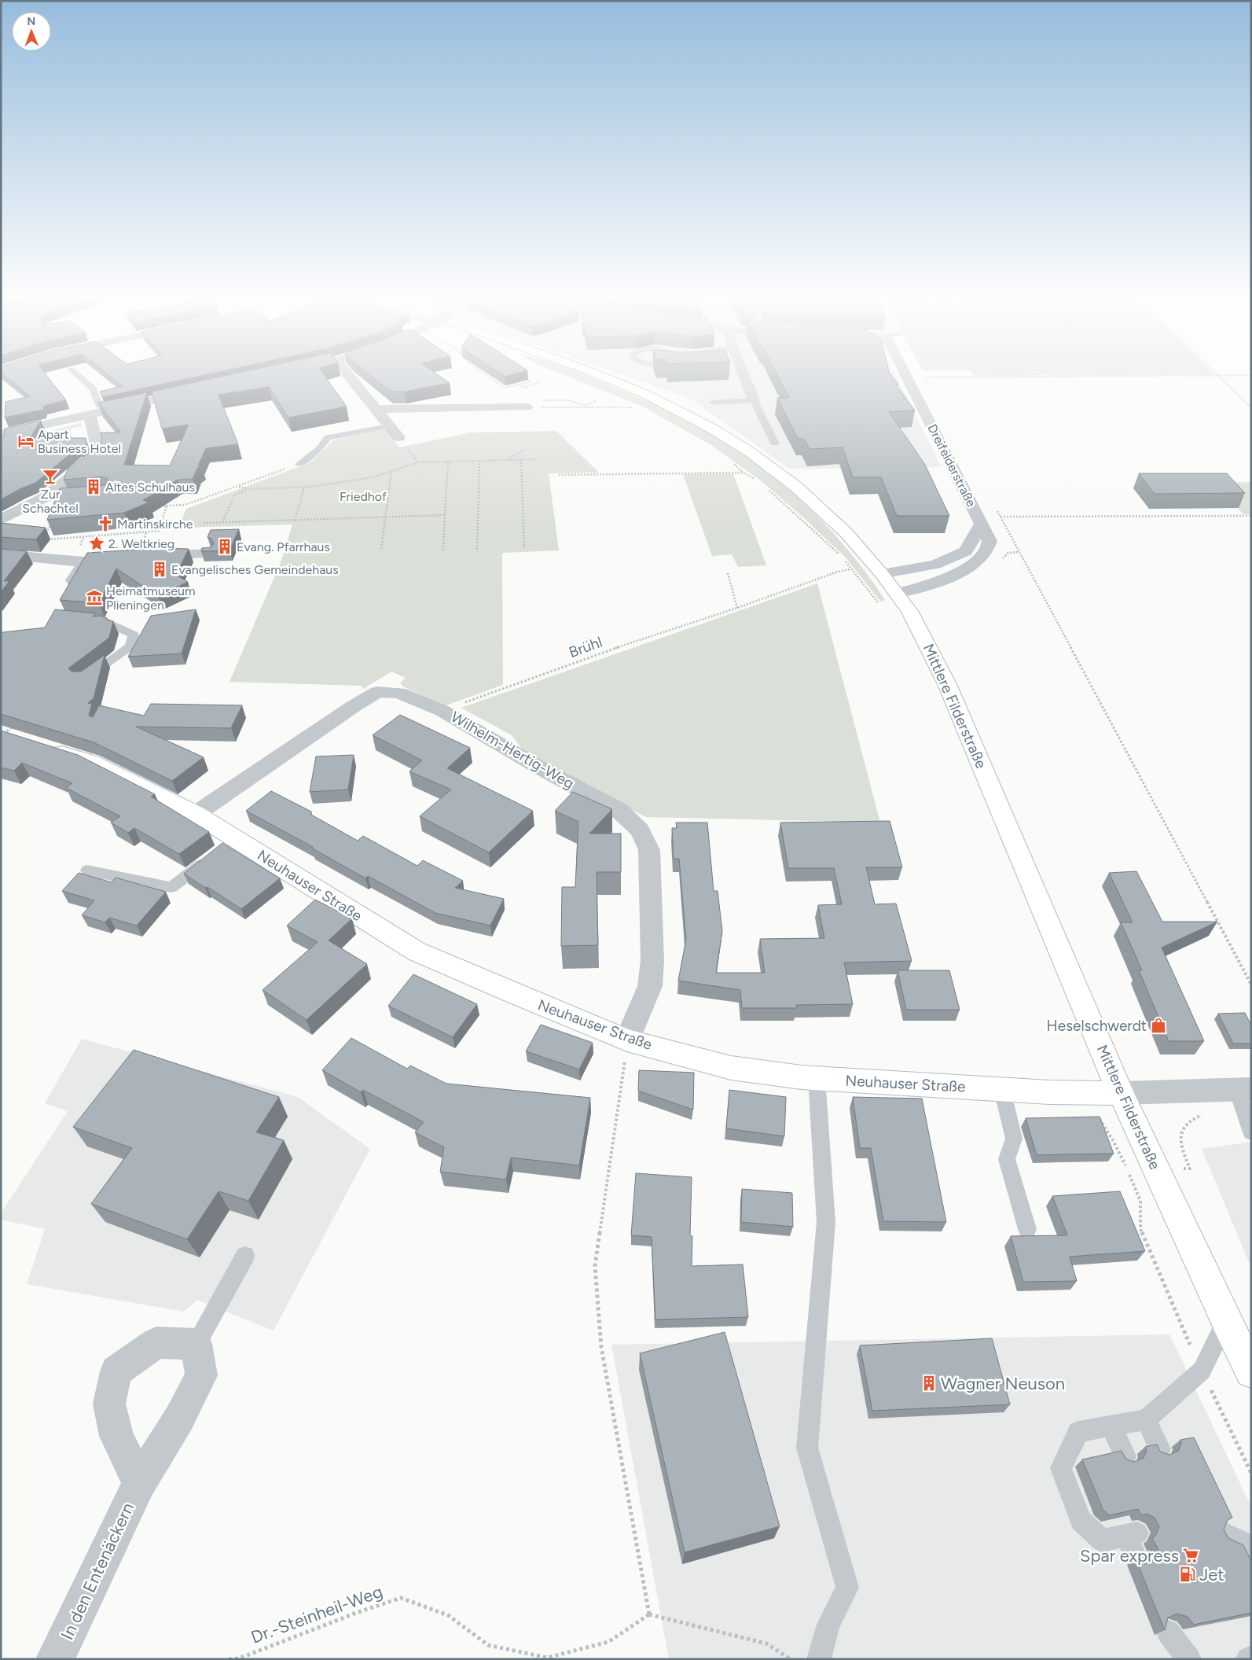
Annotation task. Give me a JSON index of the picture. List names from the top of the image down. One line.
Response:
{"streets":{"main road":["Mittlere Filderstraße","Neuhauser Straße"],"street":["Dreifelderstraße","Wilhelm-Hertig-Weg","In den Entenäckern"],"path":["Brühl","Dr.-Steinheil-Weg"]},"crossings":[["Dreifelderstraße","Mittlere Filderstraße"],["Brühl","Wilhelm-Hertig-Weg"],["Mittlere Filderstraße","Neuhauser Straße"],["Wilhelm-Hertig-Weg","Neuhauser Straße"]],"parks":["Friedhof"],"places":{"hotel":["Apart Business Hotel"],"bar":["Zur Schachtel"],"building":["Altes Schulhaus","Evang. Pfarrhaus","Evangelisches Gemeindehaus","Wagner Neuson"],"church":["Martinskirche"],"place":["2. Weltkrieg"],"museum":["Heimatmuseum Plieningen"],"shop":["Heselschwerdt"],"supermarket":["Spar express"],"fuel station":["Jet"]},"north":"top"}
